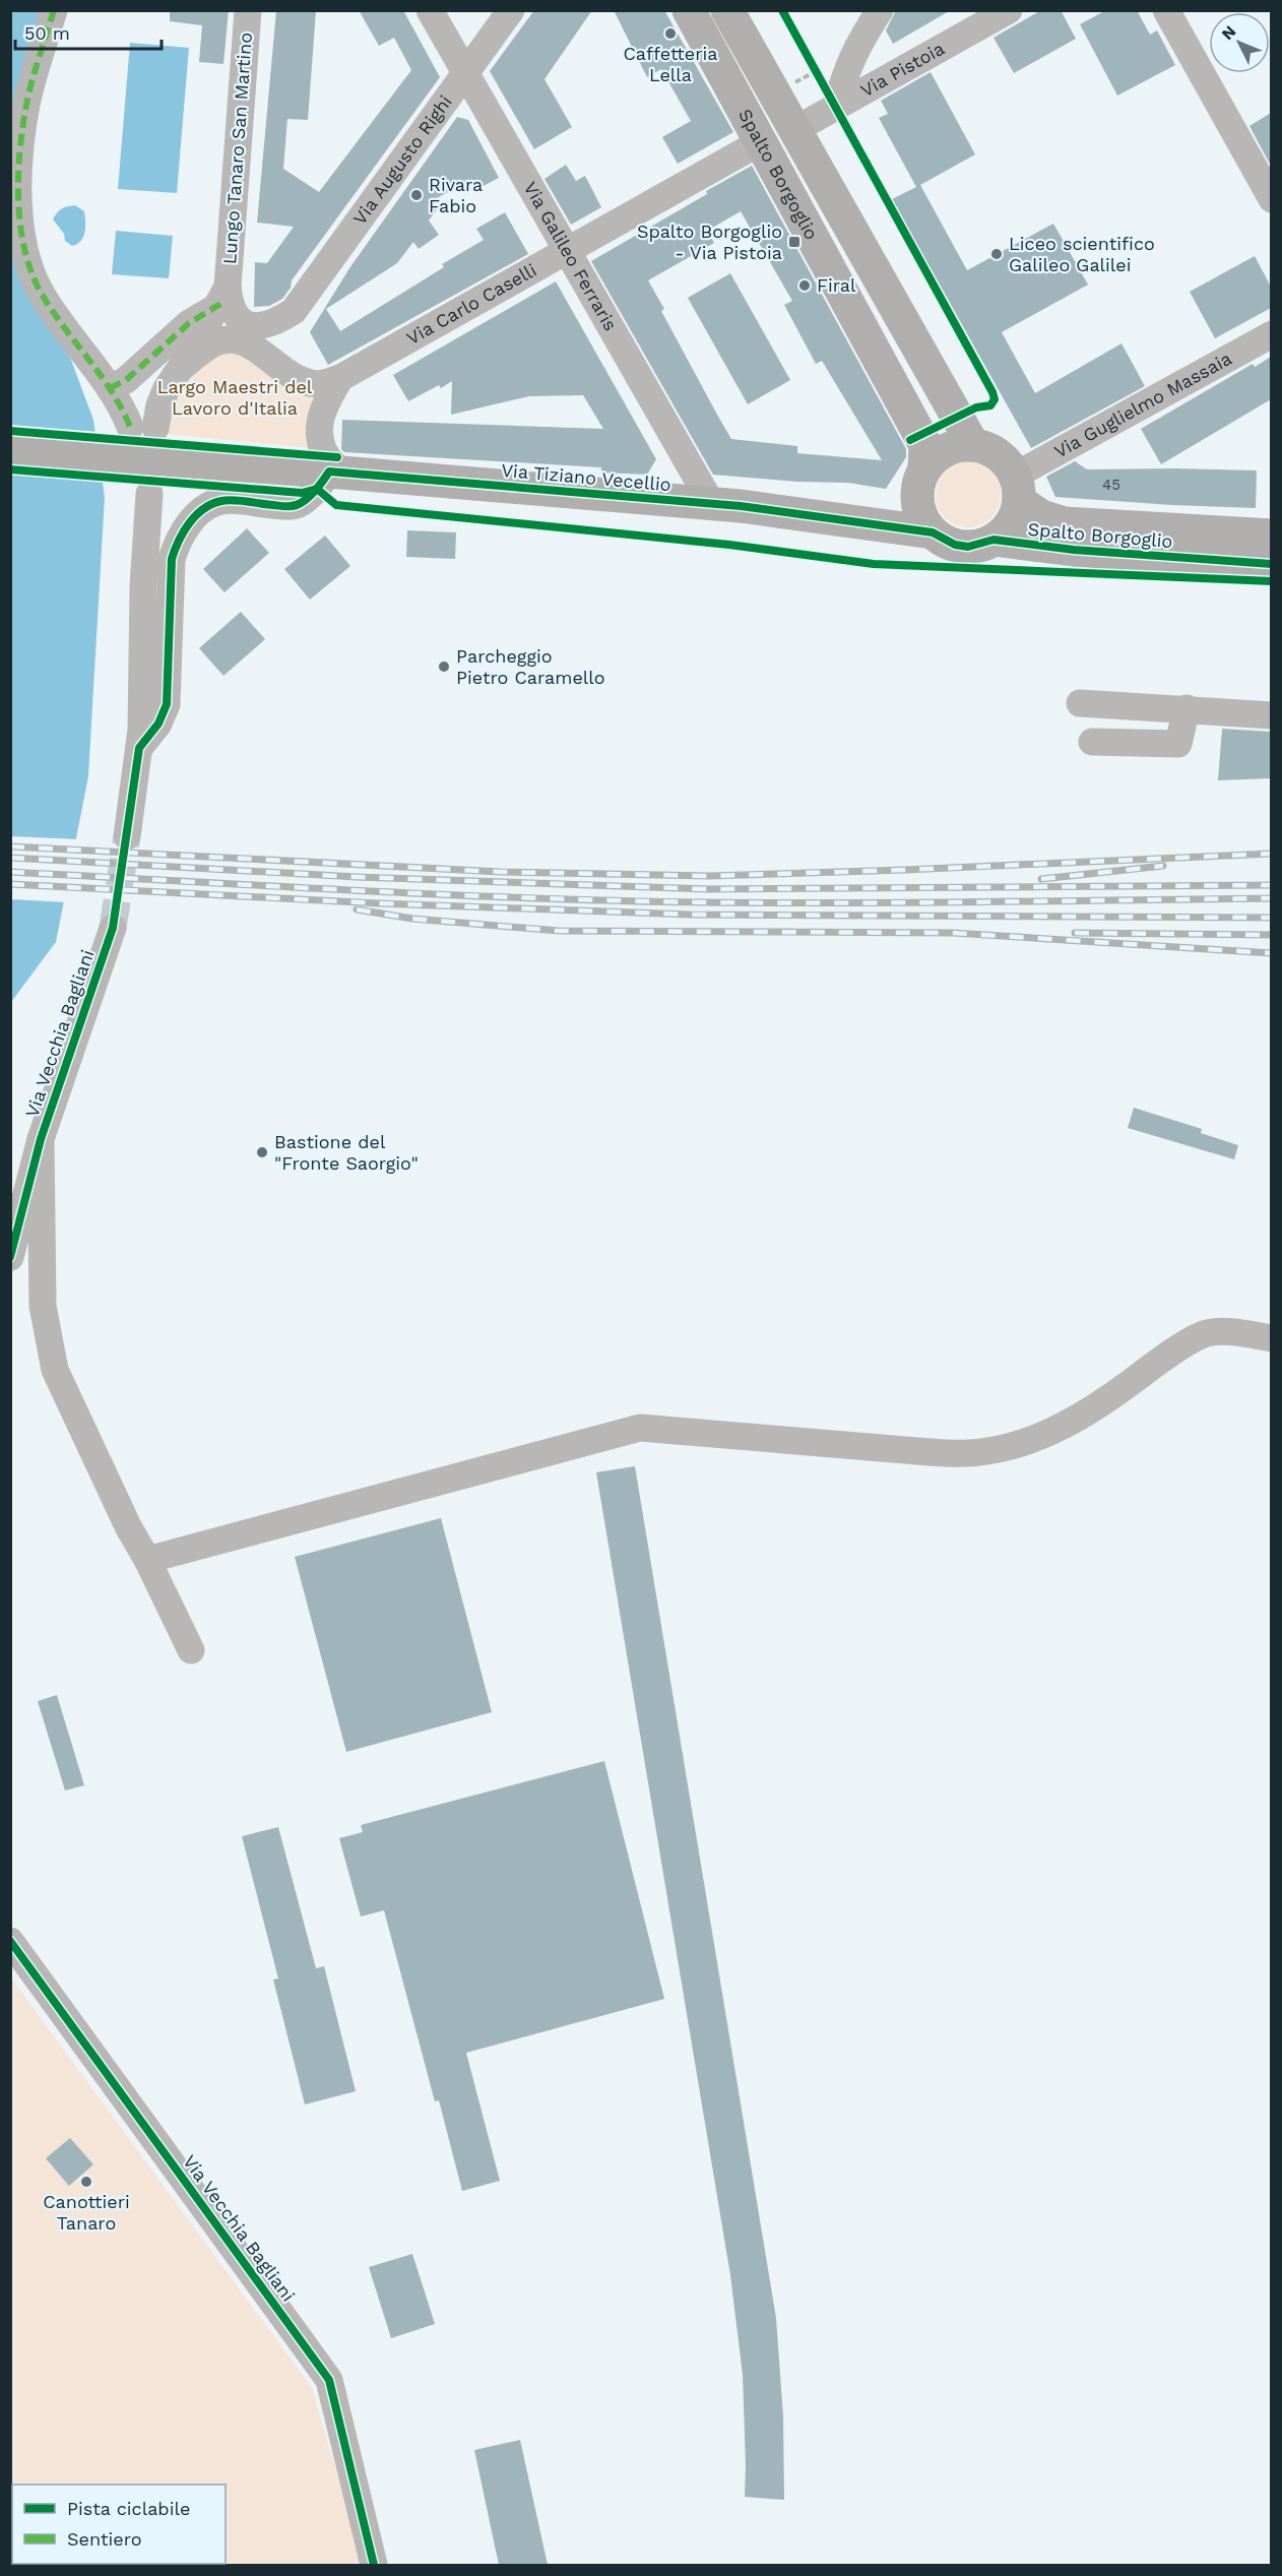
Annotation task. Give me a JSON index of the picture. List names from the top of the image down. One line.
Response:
{"streets":{"main road":["Spalto Borgoglio","Via Tiziano Vecellio"],"street":["Via Pistoia","Lungo Tanaro San Martino","Via Augusto Righi","Via Galileo Ferraris","Via Carlo Caselli","Via Guglielmo Massaia","Via Vecchia Bagliani"]},"crossings":[["Via Pistoia","Spalto Borgoglio"],["Lungo Tanaro San Martino","Via Augusto Righi"],["Via Augusto Righi","Via Galileo Ferraris"],["Spalto Borgoglio","Via Carlo Caselli"],["Spalto Borgoglio","Via Guglielmo Massaia"],["Via Galileo Ferraris","Via Carlo Caselli"],["Via Galileo Ferraris","Via Tiziano Vecellio"]],"parks":["Largo Maestri del Lavoro d'Italia"],"places":{"other":["Caffetteria Lella","Rivara Fabio","Liceo scientifico Galileo Galilei","Firal","Parcheggio Pietro Caramello","Bastione del \"Fronte Saorgio\"","Canottieri Tanaro"],"transit":["Spalto Borgoglio - Via Pistoia"]},"house_numbers":["45"],"legend":["Pista ciclabile","Sentiero"],"scale_bar":"50 m","north":"top left"}
